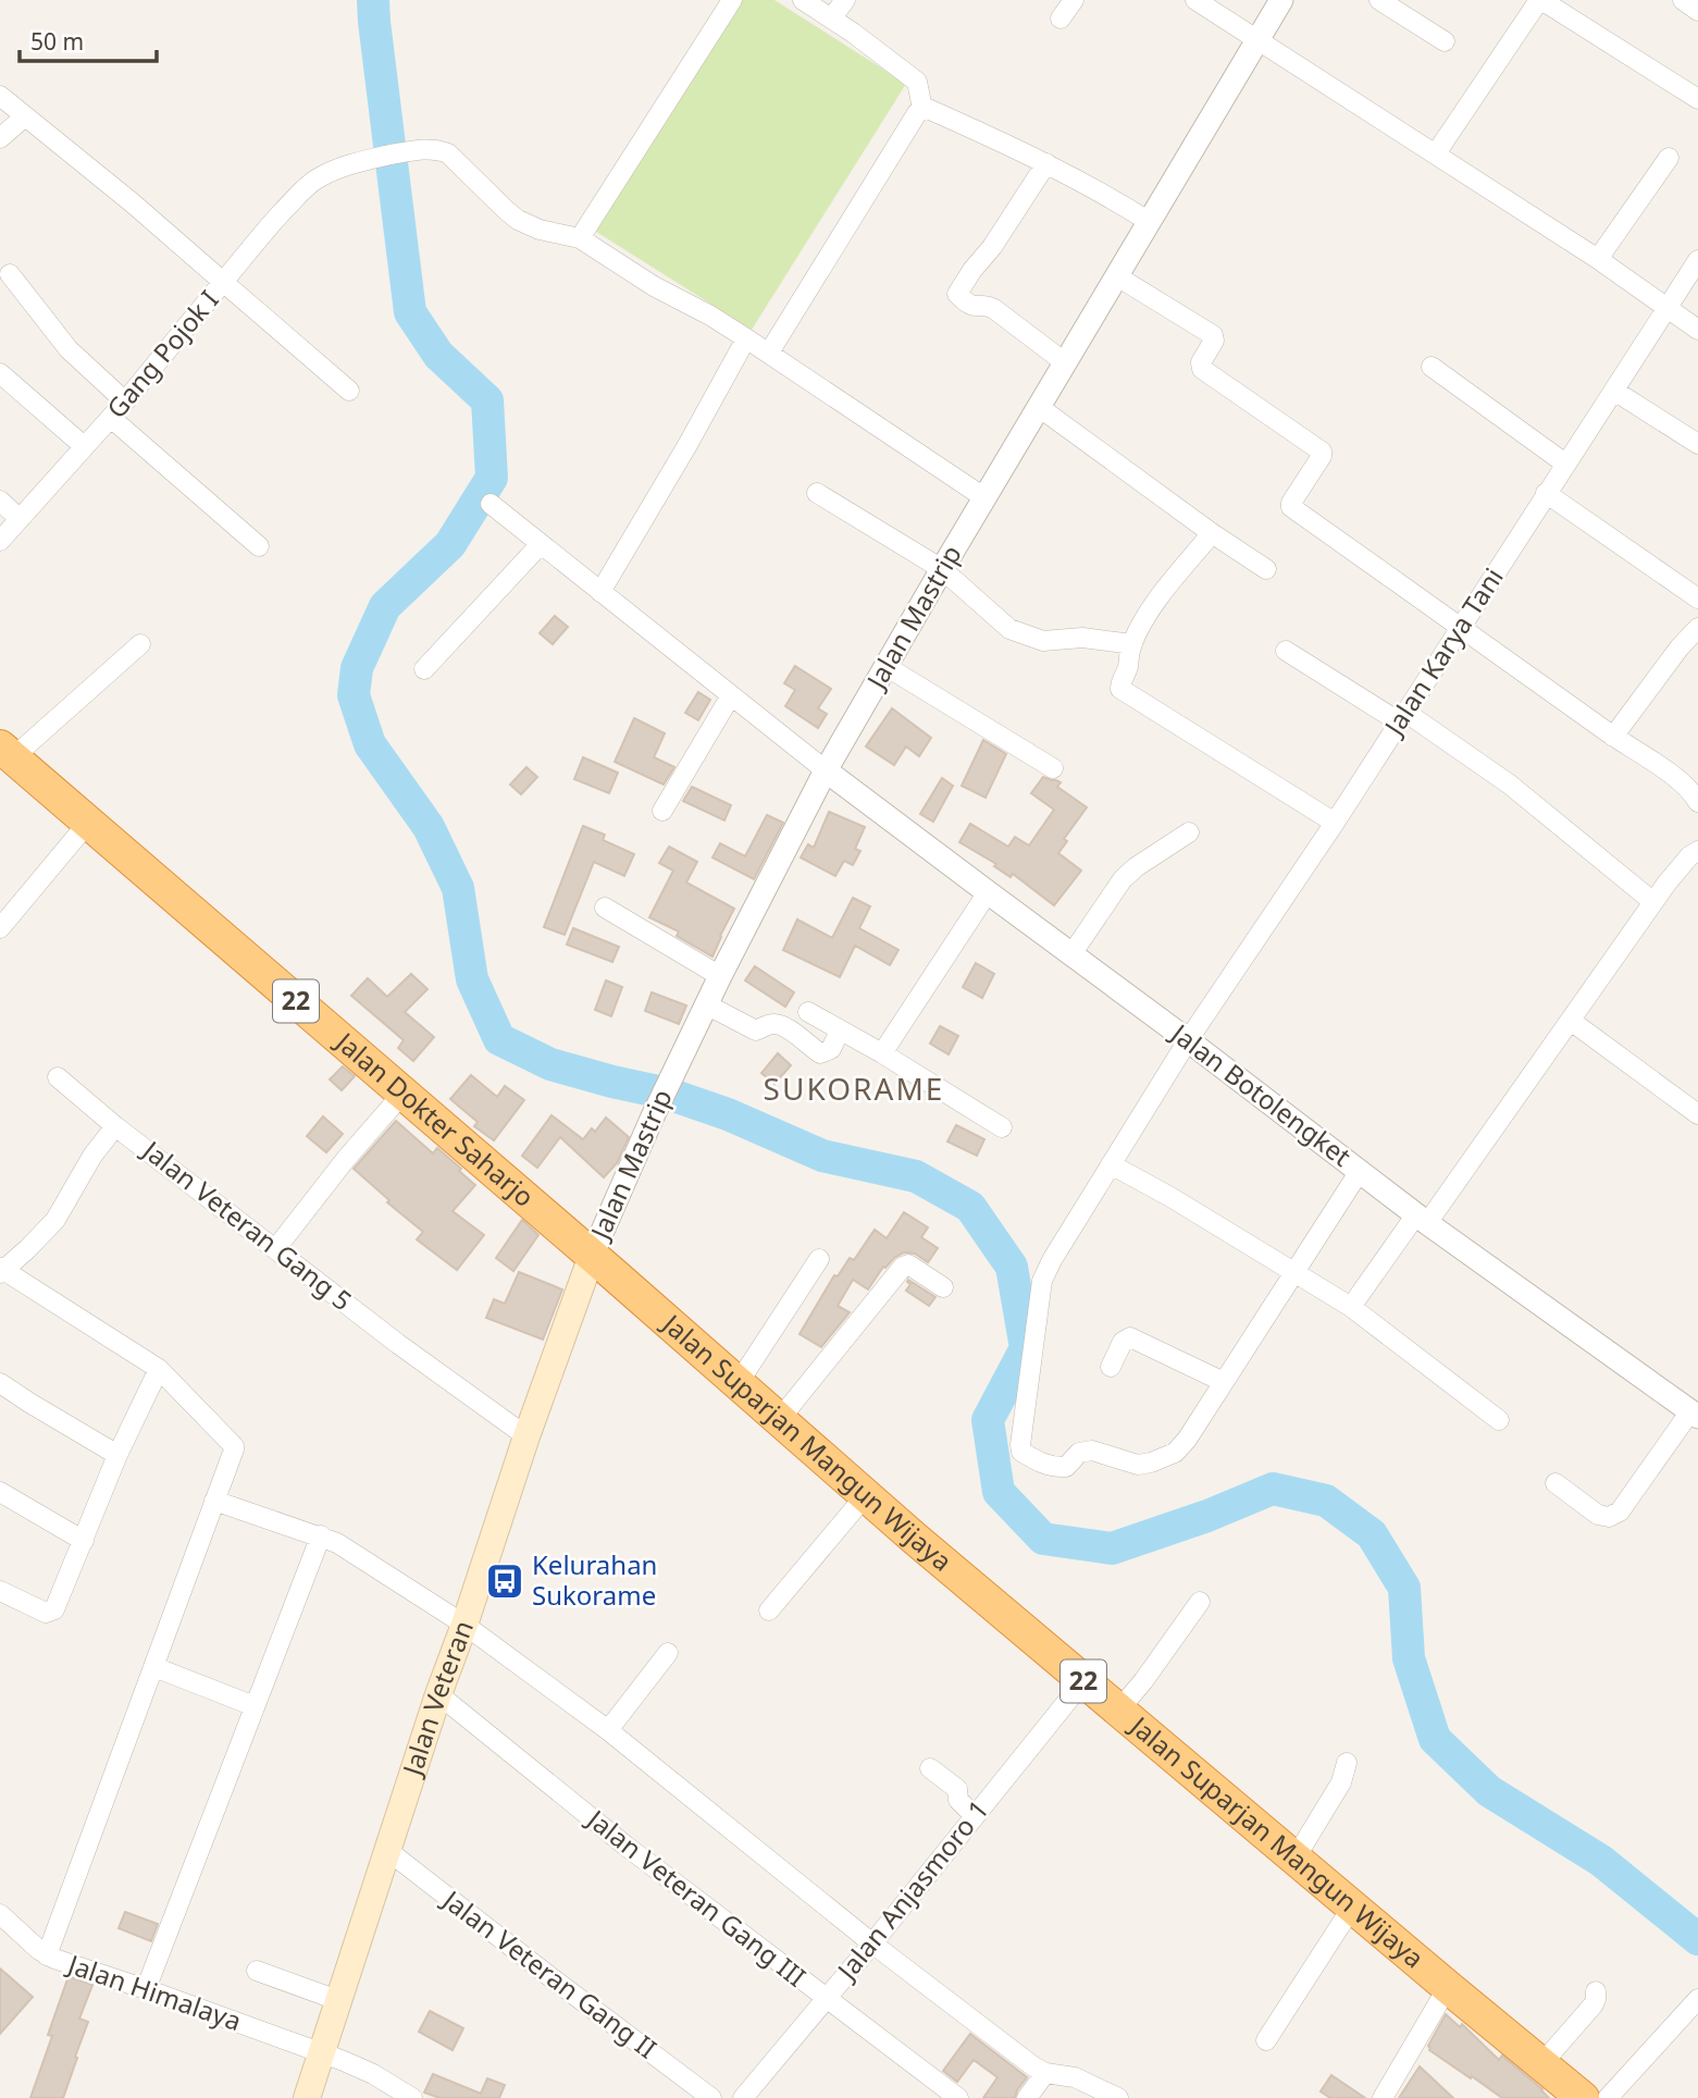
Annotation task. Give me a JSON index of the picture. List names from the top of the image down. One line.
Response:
{"streets":{"highway":["22","Jalan Dokter Saharjo","Jalan Suparjan Mangun Wijaya"],"main road":["Jalan Veteran"],"street":["Gang Pojok I","Jalan Mastrip","Jalan Karya Tani","Jalan Botolengket","Jalan Veteran Gang 5","Jalan Anjasmoro 1","Jalan Veteran Gang III","Jalan Veteran Gang II","Jalan Himalaya"]},"crossings":[["Jalan Mastrip","Jalan Botolengket"],["Jalan Mastrip","Jalan Dokter Saharjo"],["Jalan Mastrip","Jalan Suparjan Mangun Wijaya"],["Jalan Mastrip","Jalan Veteran"],["Jalan Karya Tani","Jalan Botolengket"],["Jalan Dokter Saharjo","Jalan Suparjan Mangun Wijaya"],["Jalan Dokter Saharjo","Jalan Veteran"],["Jalan Veteran Gang 5","Jalan Veteran"],["Jalan Suparjan Mangun Wijaya","Jalan Veteran"],["Jalan Suparjan Mangun Wijaya","Jalan Anjasmoro 1"],["Jalan Veteran","Jalan Veteran Gang III"],["Jalan Veteran","Jalan Veteran Gang II"],["Jalan Veteran","Jalan Himalaya"],["Jalan Anjasmoro 1","Jalan Veteran Gang III"]],"districts":["SUKORAME"],"places":{"bus stop":["Kelurahan Sukorame"]},"scale_bar":"50 m"}
